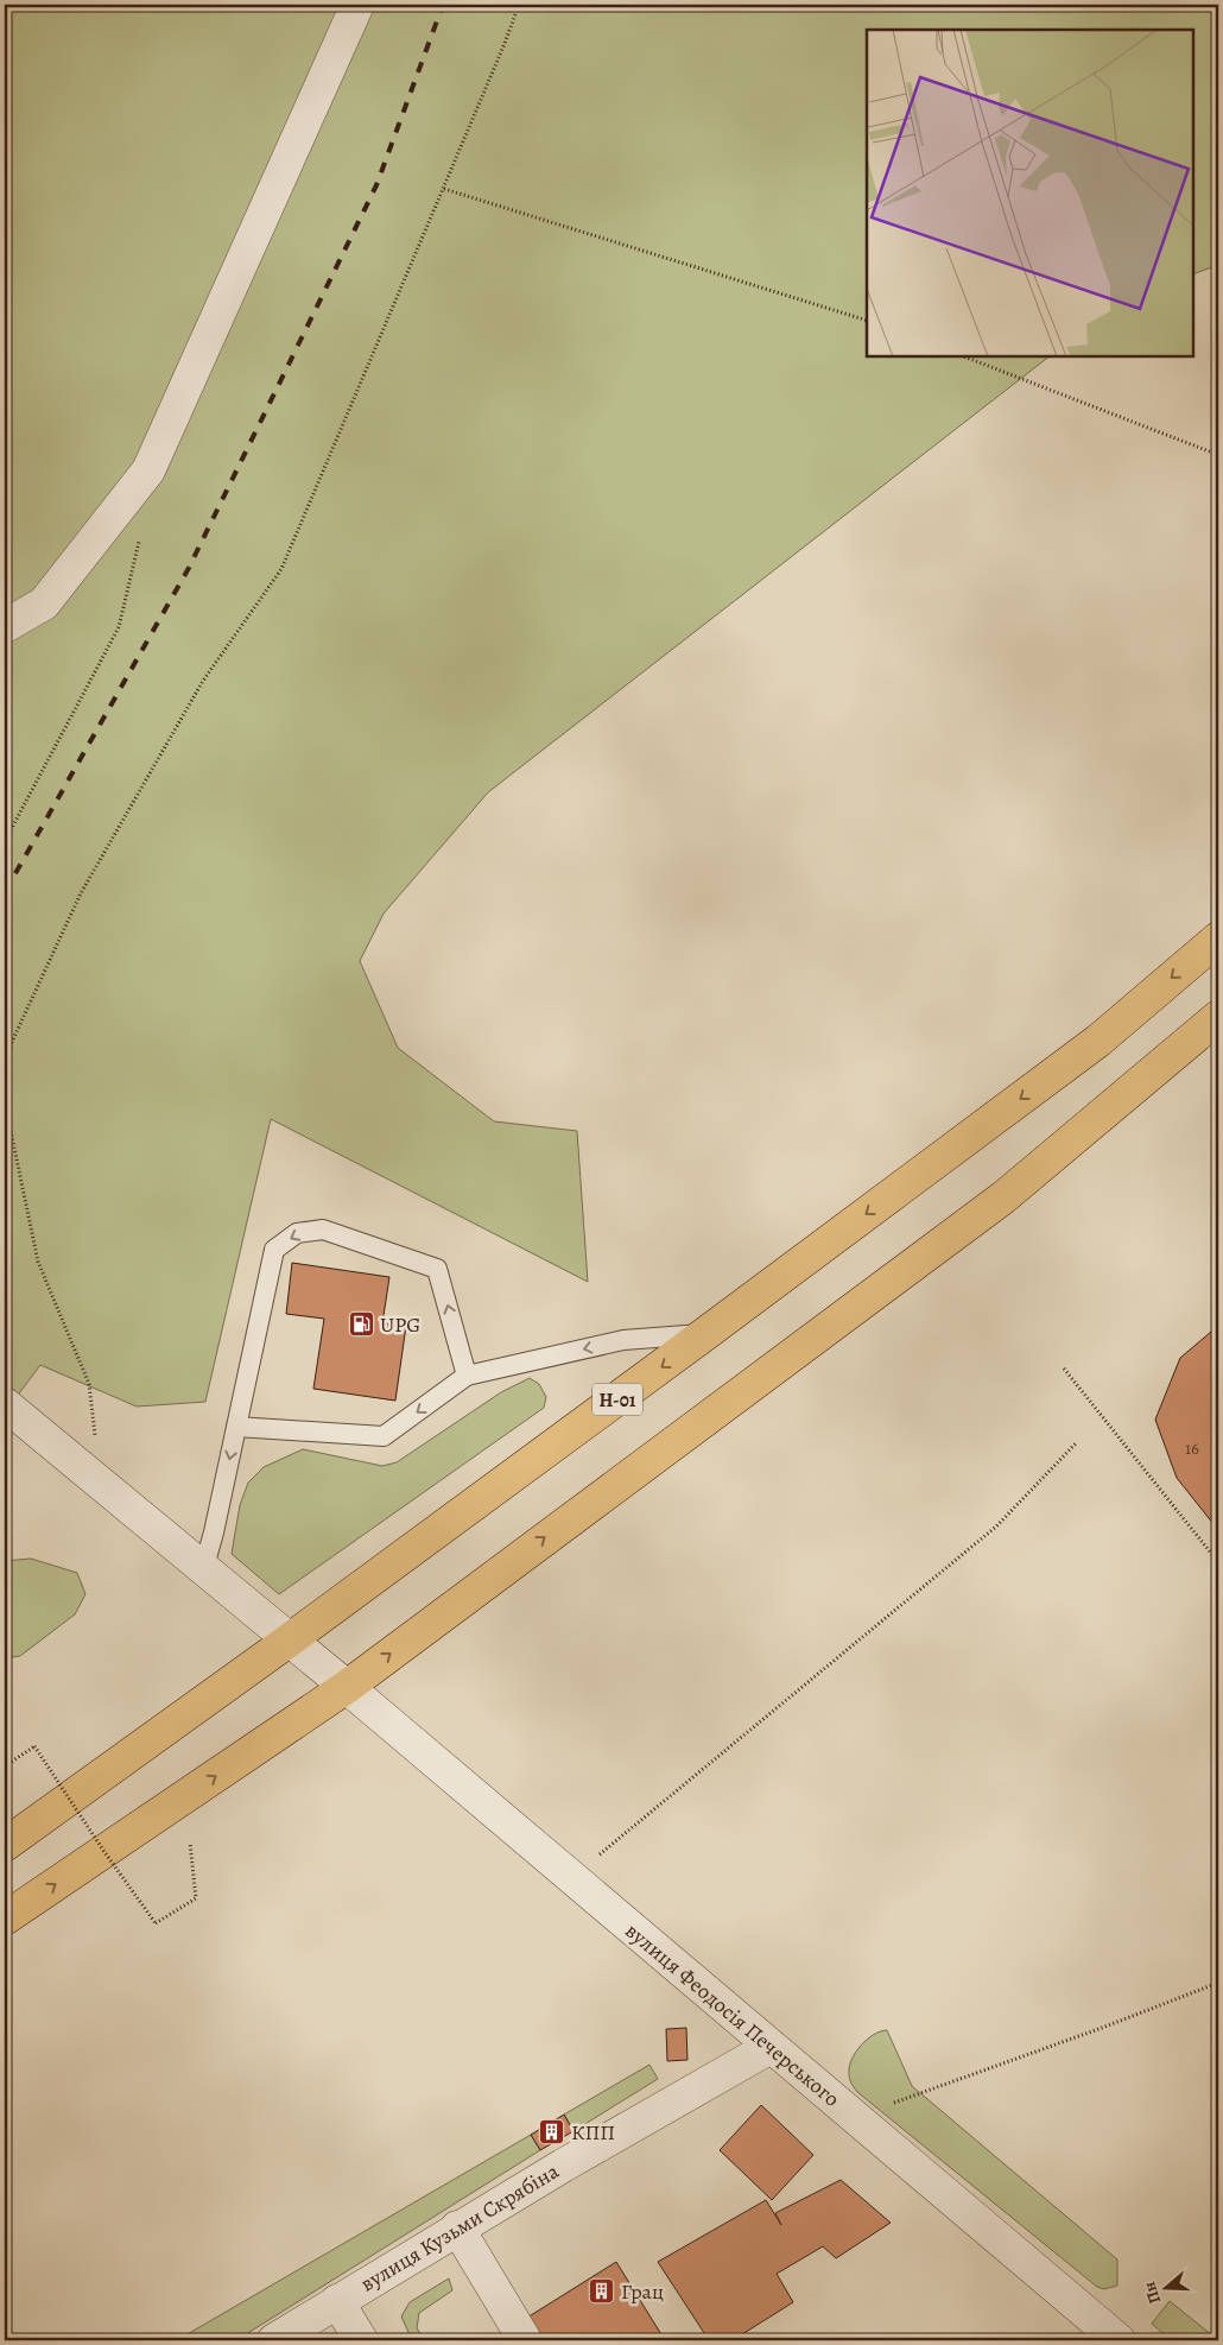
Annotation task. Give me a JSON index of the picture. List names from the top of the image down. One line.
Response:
{"streets":{"main road":["Н-01"],"street":["вулиця Феодосія Печерського","вулиця Кузьми Скрябіна"]},"crossings":[["Н-01","вулиця Феодосія Печерського"],["вулиця Феодосія Печерського","вулиця Кузьми Скрябіна"]],"places":{"fuel station":["UPG"],"building":["КПП","Грац"]},"house_numbers":["16"],"north":"left"}
